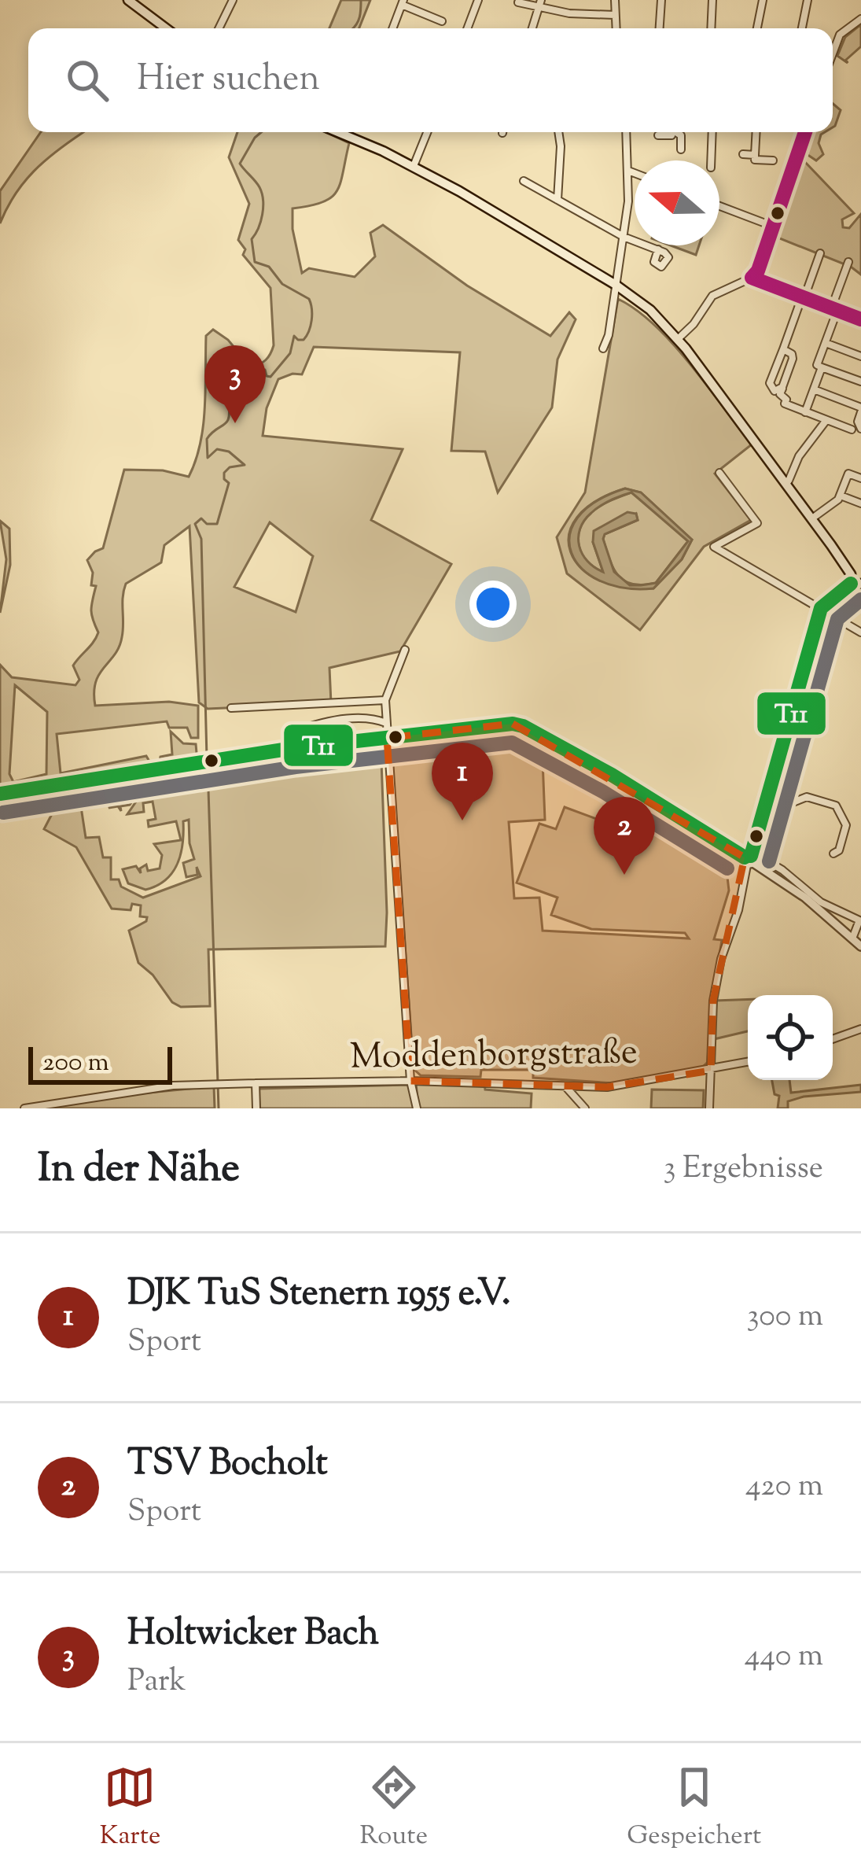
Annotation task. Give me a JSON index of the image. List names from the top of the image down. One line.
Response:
{"streets":{"street":["Moddenborgstraße"]},"lines":["transit line T11"],"scale_bar":"200 m","north":"left","page":{"search":"Hier suchen","pins":["3","1","2"],"scale":"200 m","heading":["In der Nähe","3 Ergebnisse"],"list":[{"mark":"1","name":"DJK TuS Stenern 1955 e.V.","note":"Sport","value":"300 m"},{"mark":"2","name":"TSV Bocholt","note":"Sport","value":"420 m"},{"mark":"3","name":"Holtwicker Bach","note":"Park","value":"440 m"}],"nav":["Karte","Route","Gespeichert"]}}
